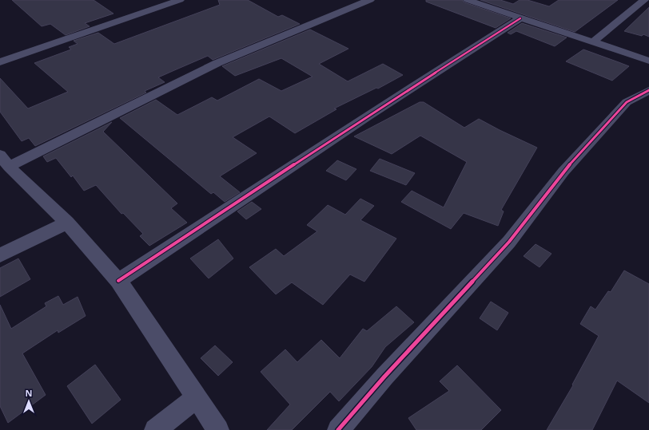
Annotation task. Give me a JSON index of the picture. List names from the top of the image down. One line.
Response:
{"north":"top"}
